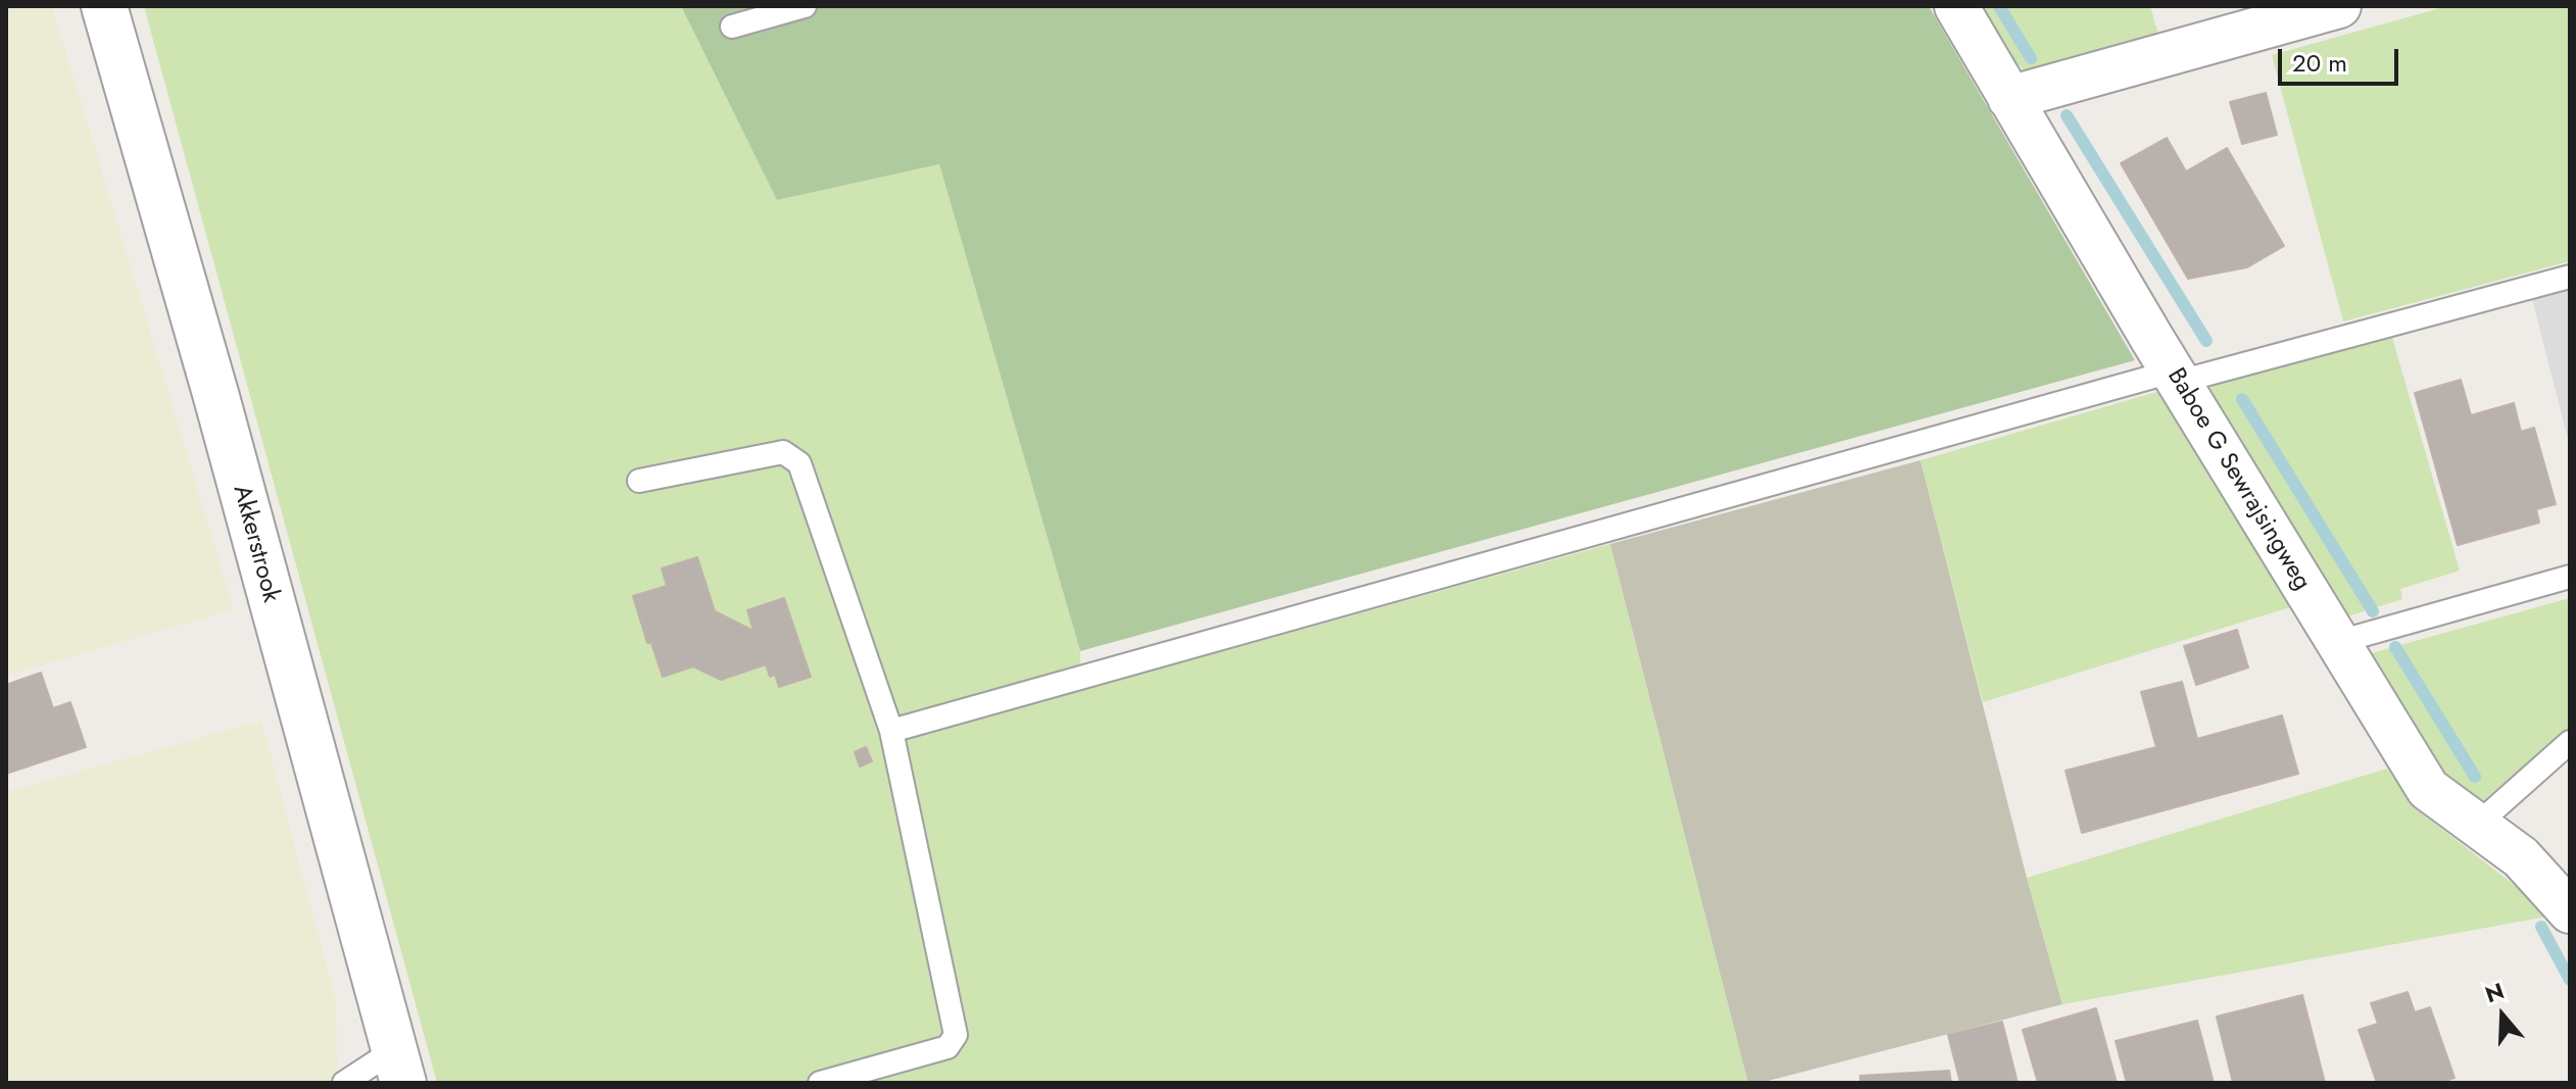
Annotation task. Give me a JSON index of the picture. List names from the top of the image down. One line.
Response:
{"streets":{"street":["Baboe G Sewrajsingweg","Akkerstrook"]},"scale_bar":"20 m","north":"top"}
